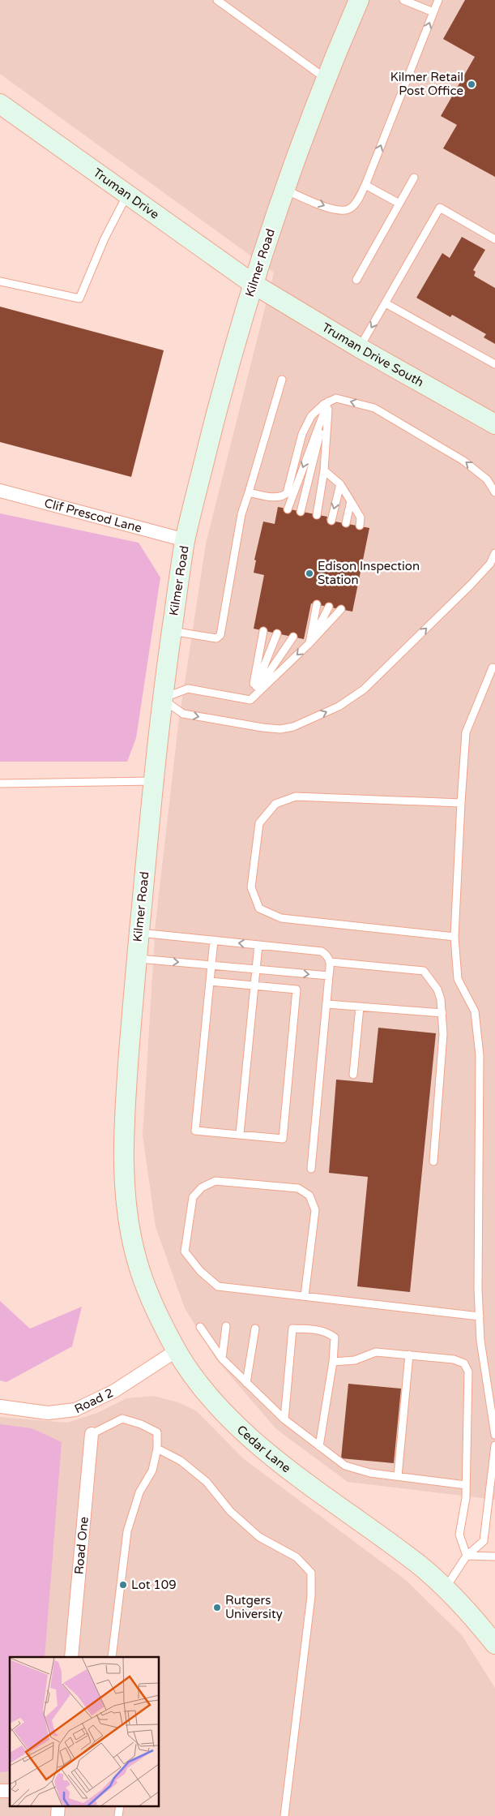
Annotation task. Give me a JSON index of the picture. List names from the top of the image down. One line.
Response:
{"streets":{"street":["Truman Drive","Kilmer Road","Truman Drive South","Clif Prescod Lane","Road 2","Cedar Lane","Road One"]},"crossings":[["Truman Drive","Kilmer Road"],["Truman Drive","Truman Drive South"],["Kilmer Road","Truman Drive South"],["Kilmer Road","Clif Prescod Lane"],["Kilmer Road","Cedar Lane"],["Road 2","Cedar Lane"]],"places":["Kilmer Retail Post Office","Edison Inspection Station","Lot 109","Rutgers University"]}
